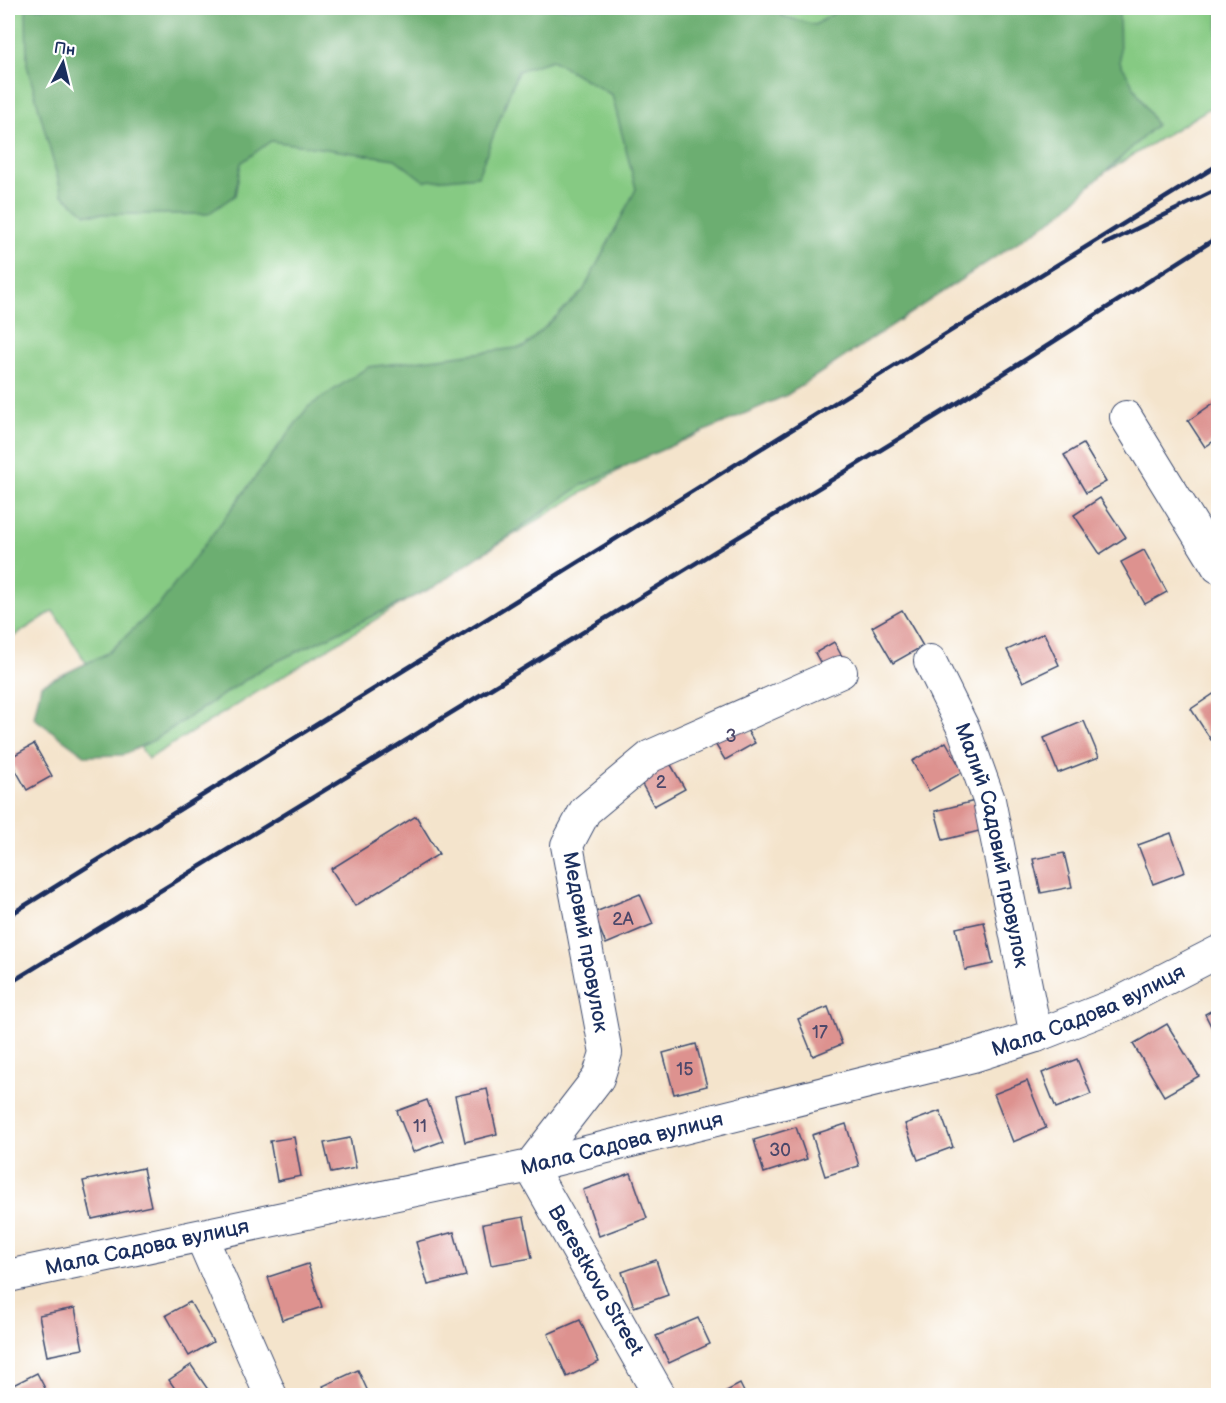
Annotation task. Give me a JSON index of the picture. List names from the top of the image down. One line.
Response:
{"streets":{"street":["Малий Садовий провулок","Медовий провулок","Мала Садова вулиця","Berestkova Street"]},"crossings":[["Малий Садовий провулок","Мала Садова вулиця"],["Медовий провулок","Мала Садова вулиця"],["Медовий провулок","Berestkova Street"],["Мала Садова вулиця","Berestkova Street"]],"house_numbers":["3","2","2А","17","15","11","30"],"north":"top"}
